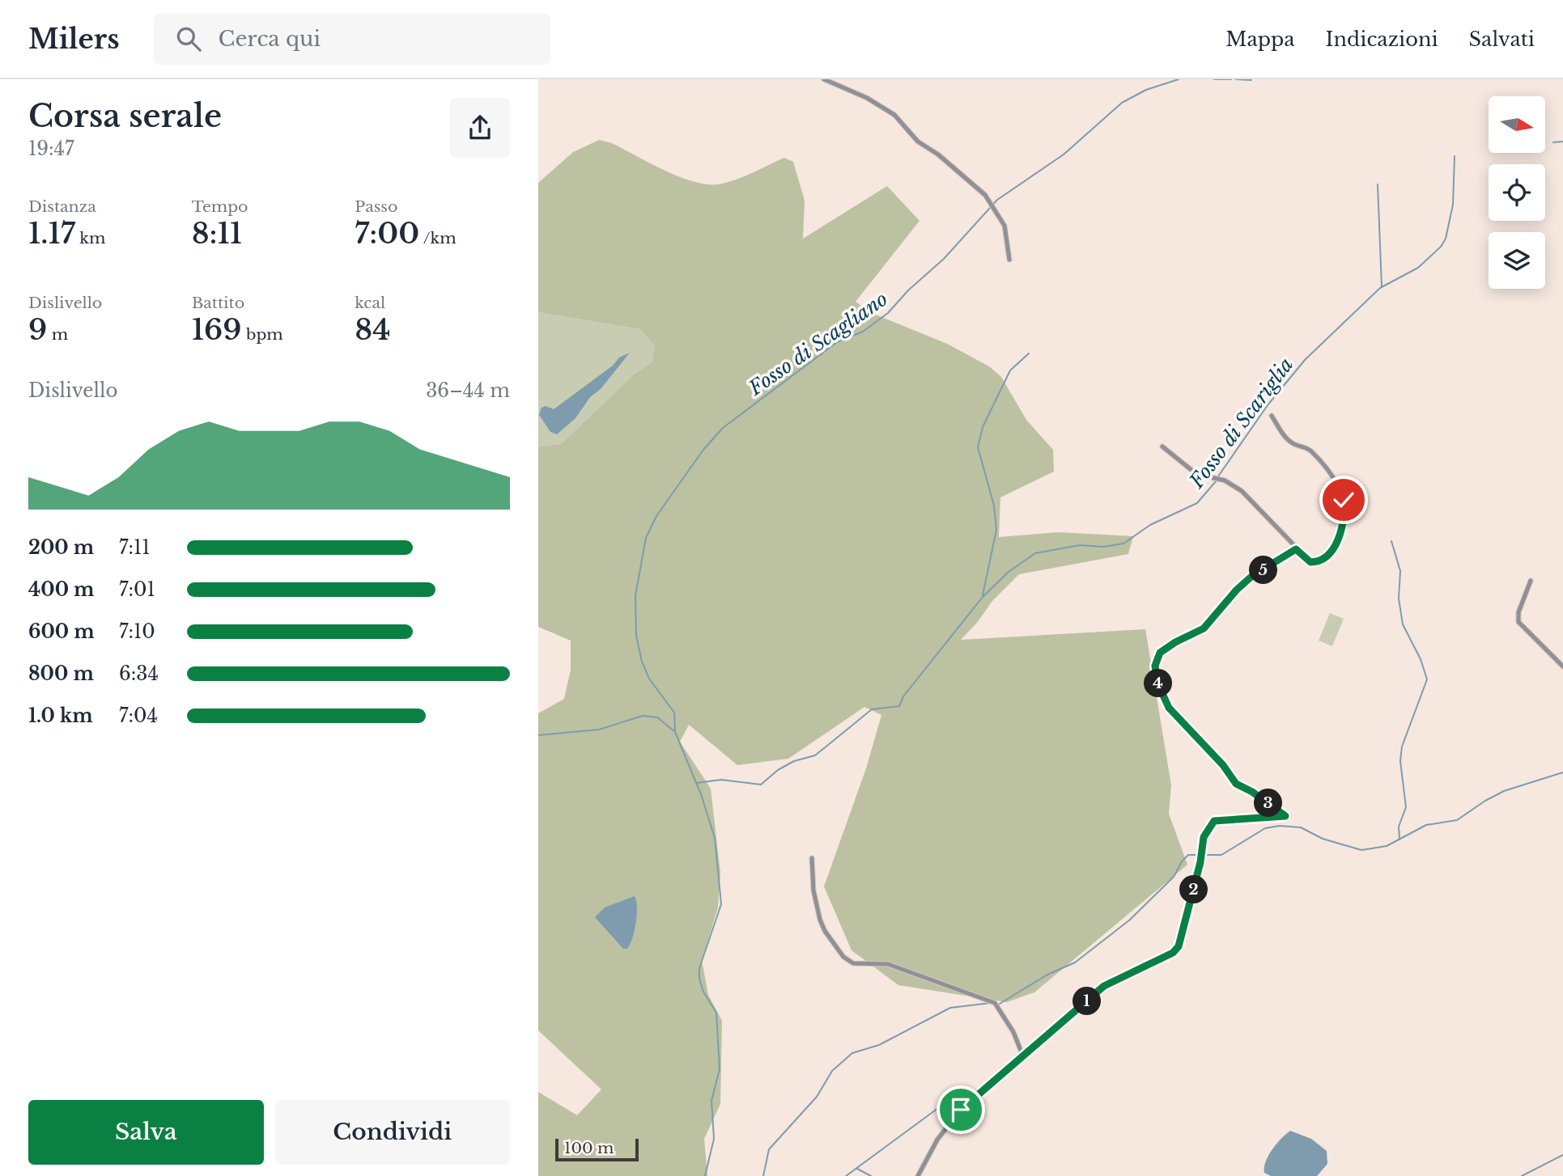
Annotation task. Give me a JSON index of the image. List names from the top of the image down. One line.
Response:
{"water":["Fosso di Scagliano","Fosso di Scariglia"],"scale_bar":"100 m","north":"right","page":{"header":"Milers","search":"Cerca qui","nav":["Mappa","Indicazioni","Salvati"],"heading":["Corsa serale","19:47"],"stats":[["Distanza","1.17 km"],["Tempo","8:11"],["Passo","7:00 /km"],["Dislivello","9 m"],["Battito","169 bpm"],["kcal","84"]],"chart":["Dislivello","36–44 m"],"list":[{"name":"200 m","note":"7:11"},{"name":"400 m","note":"7:01"},{"name":"600 m","note":"7:10"},{"name":"800 m","note":"6:34"},{"name":"1.0 km","note":"7:04"}],"pins":["5","4","3","2","1"],"buttons":["Salva","Condividi"],"scale":"100 m"}}
